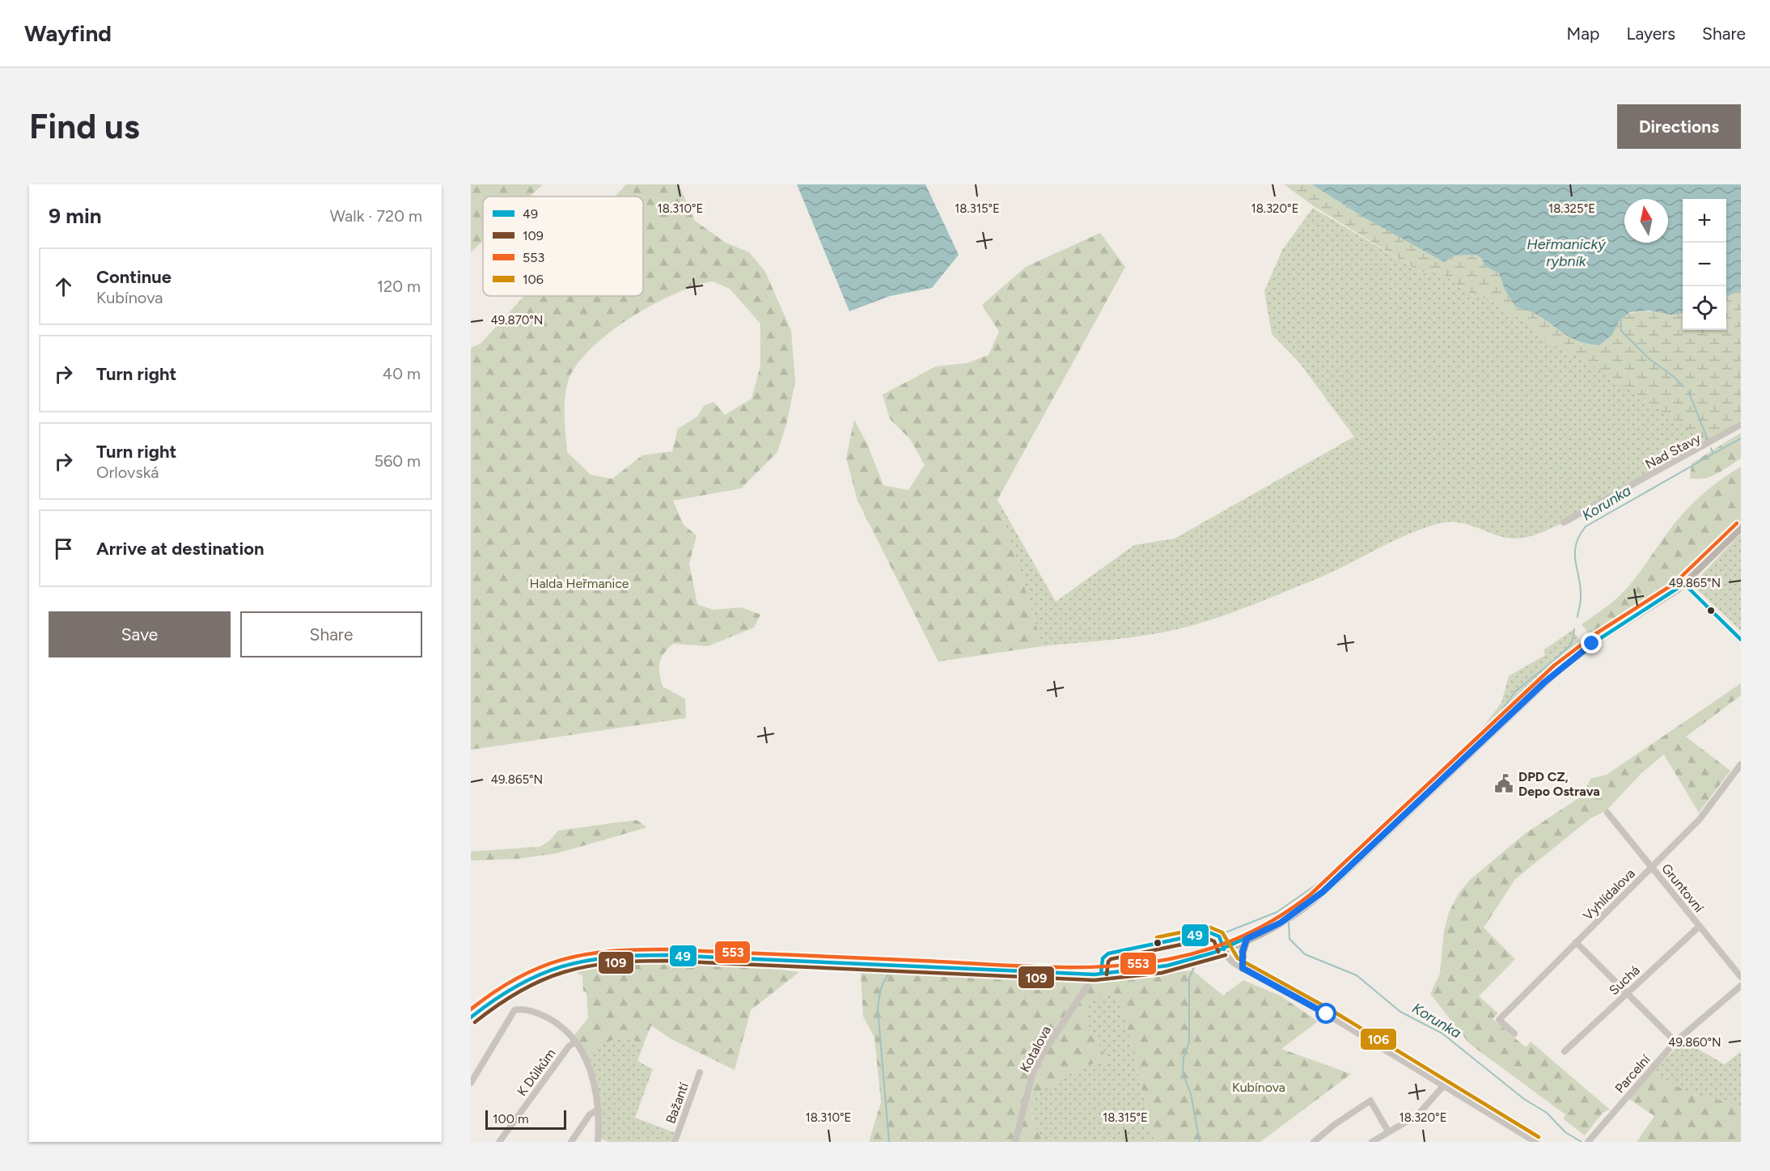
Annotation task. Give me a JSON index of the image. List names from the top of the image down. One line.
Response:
{"streets":{"street":["Nad Stavy","Gruntovní","Vyhlídalova","Suchá","Kotalova","K Důlkům","Parcelní","Bažantí"]},"crossings":[["Gruntovní","Vyhlídalova"],["Gruntovní","Suchá"]],"water":["Heřmanický rybník","Korunka"],"parks":["Halda Heřmanice","Kubínova"],"places":{"public building":["DPD CZ, Depo Ostrava"]},"lines":["transit line 553","transit line 49","transit line 106","transit line 109"],"legend":["49","109","553","106"],"scale_bar":"100 m","north":"top","page":{"header":"Wayfind","nav":["Map","Layers","Share"],"buttons":["Directions",["Save","Share"]],"title":"Find us","heading":["9 min","Walk · 720 m"],"map_buttons":["+","−"],"list":[["Continue","Kubínova","120 m"],["Turn right","40 m"],["Turn right","Orlovská","560 m"],"Arrive at destination"],"scale":"100 m"},"coordinates":["18.310°E","18.315°E","18.320°E","18.325°E","49.870°N","49.865°N","49.860°N"]}
